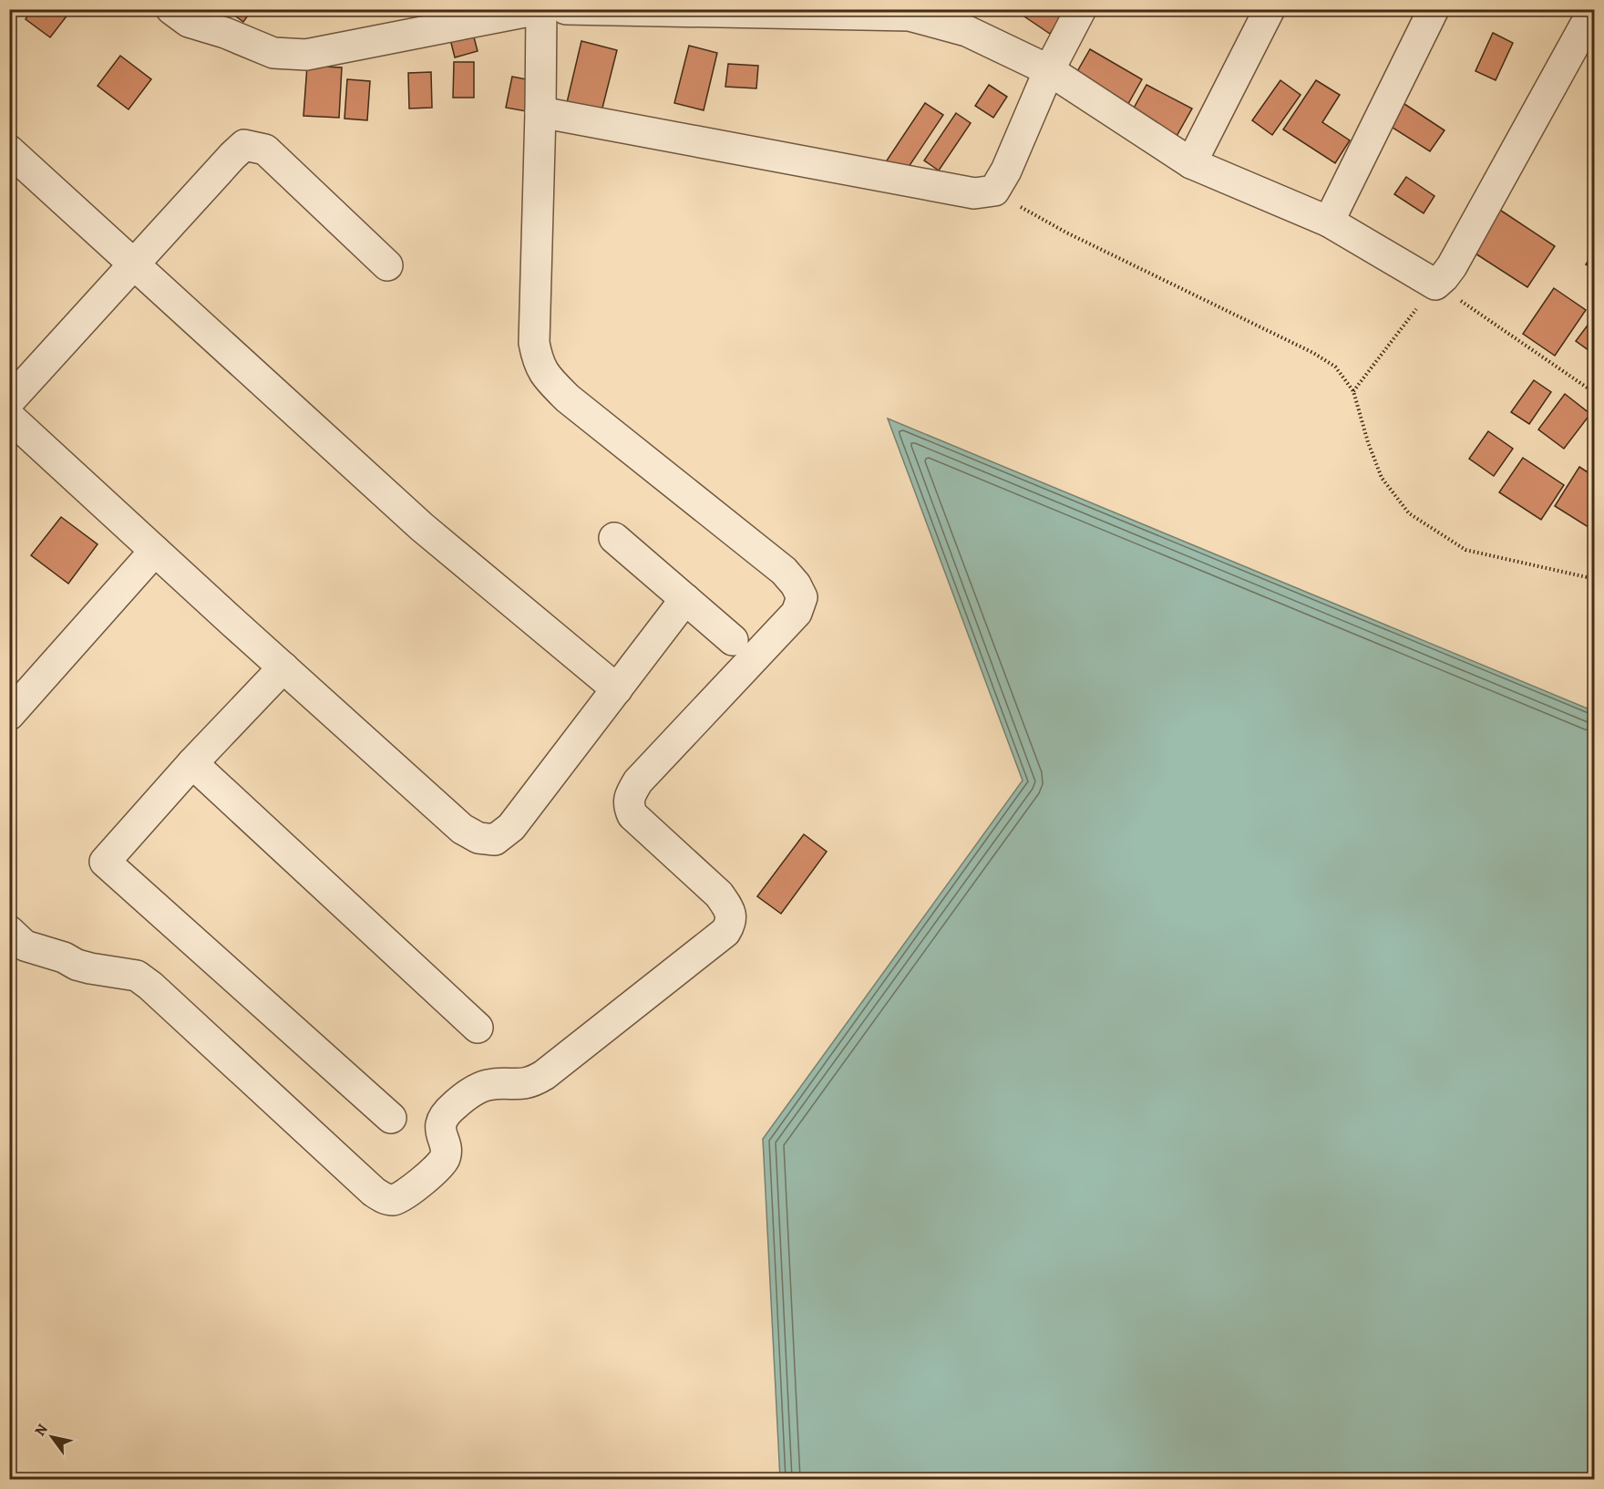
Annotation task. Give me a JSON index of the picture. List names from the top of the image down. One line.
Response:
{"north":"top left"}
